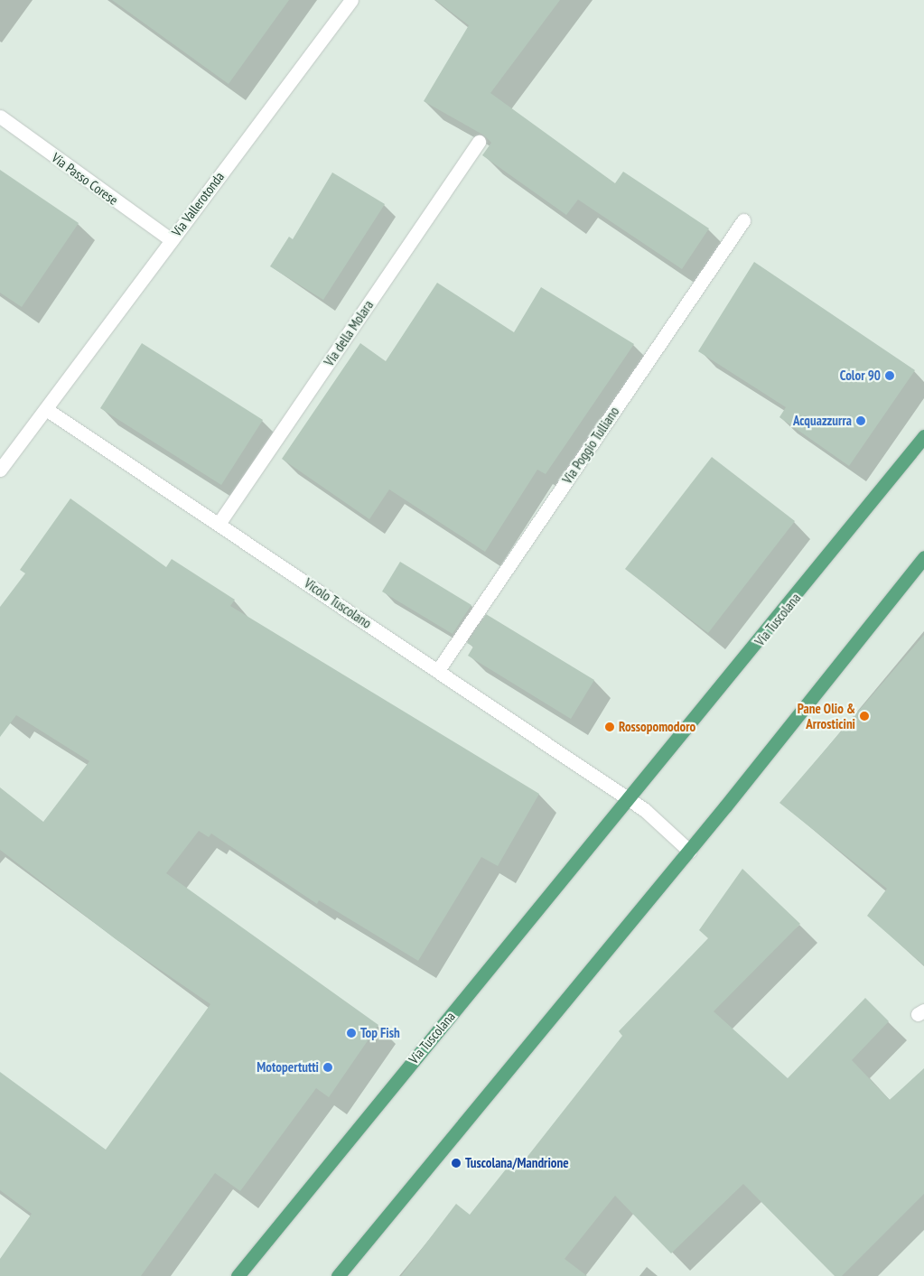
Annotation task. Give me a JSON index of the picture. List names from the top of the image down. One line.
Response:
{"streets":{"main road":["Via Tuscolana"],"street":["Via Passo Corese","Via Vallerotonda","Via della Molara","Via Poggio Tulliano","Vicolo Tuscolano"]},"crossings":[["Via Passo Corese","Via Vallerotonda"],["Via Vallerotonda","Vicolo Tuscolano"],["Via della Molara","Vicolo Tuscolano"],["Via Poggio Tulliano","Vicolo Tuscolano"],["Vicolo Tuscolano","Via Tuscolana"]],"places":["Color 90","Acquazzurra","Pane Olio & Arrosticini","Rossopomodoro","Top Fish","Motopertutti","Tuscolana/Mandrione"]}
